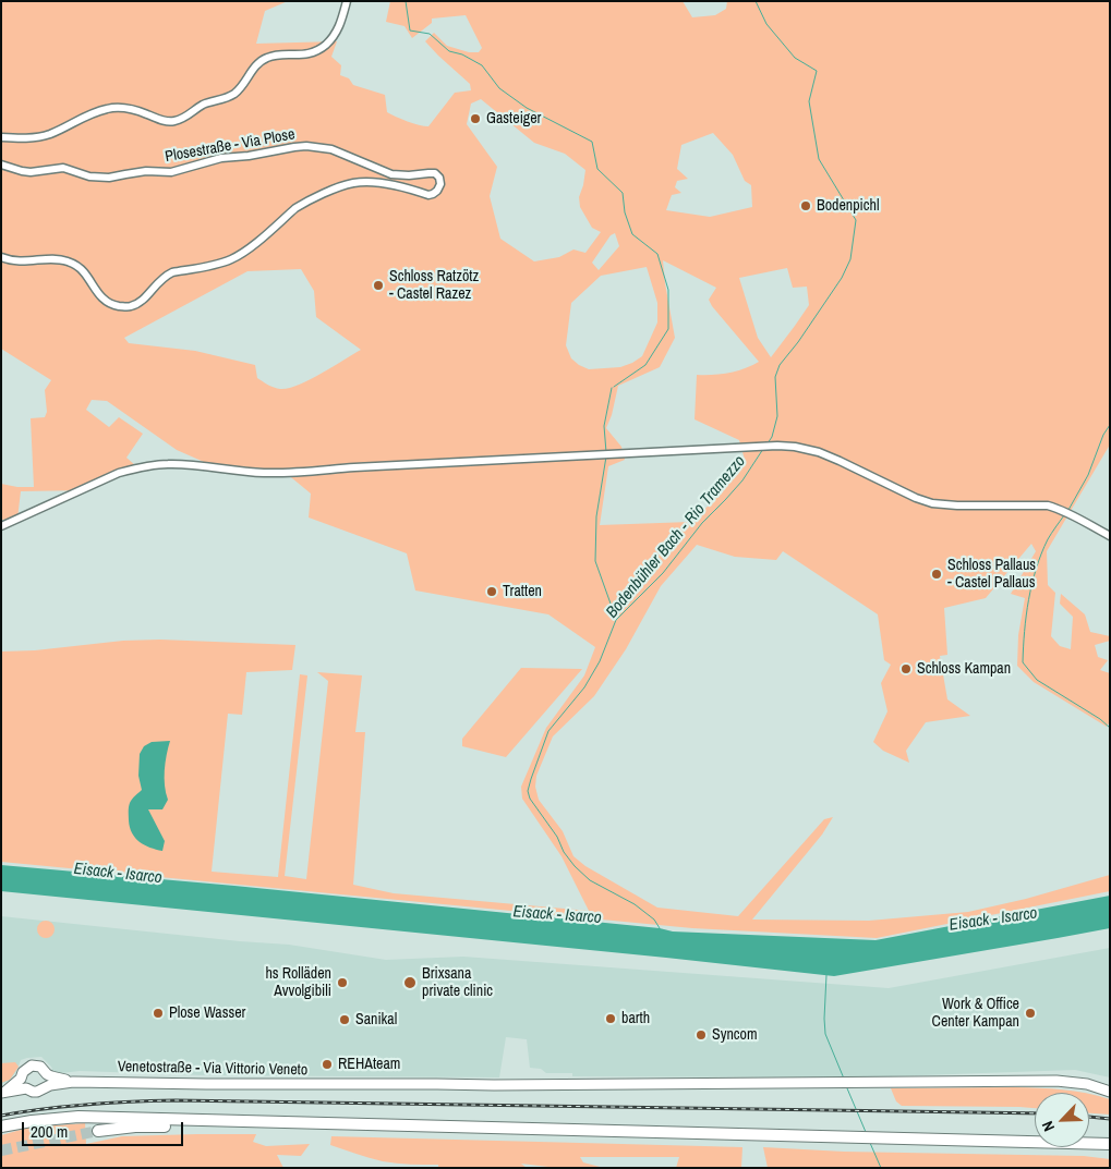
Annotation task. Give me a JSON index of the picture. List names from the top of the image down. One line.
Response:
{"streets":{"main road":["Venetostraße - Via Vittorio Veneto"],"street":["Plosestraße - Via Plose"]},"water":["Bodenbühler Bach - Rio Tramezzo","Eisack - Isarco"],"places":["Gasteiger","Bodenpichl","Schloss Ratzötz - Castel Razez","Schloss Pallaus - Castel Pallaus","Tratten","Schloss Kampan","hs Rolläden Avvolgibili","Brixsana private clinic","Plose Wasser","Work & Office Center Kampan","barth","Sanikal","Syncom","REHAteam"],"scale_bar":"200 m","north":"bottom left"}
